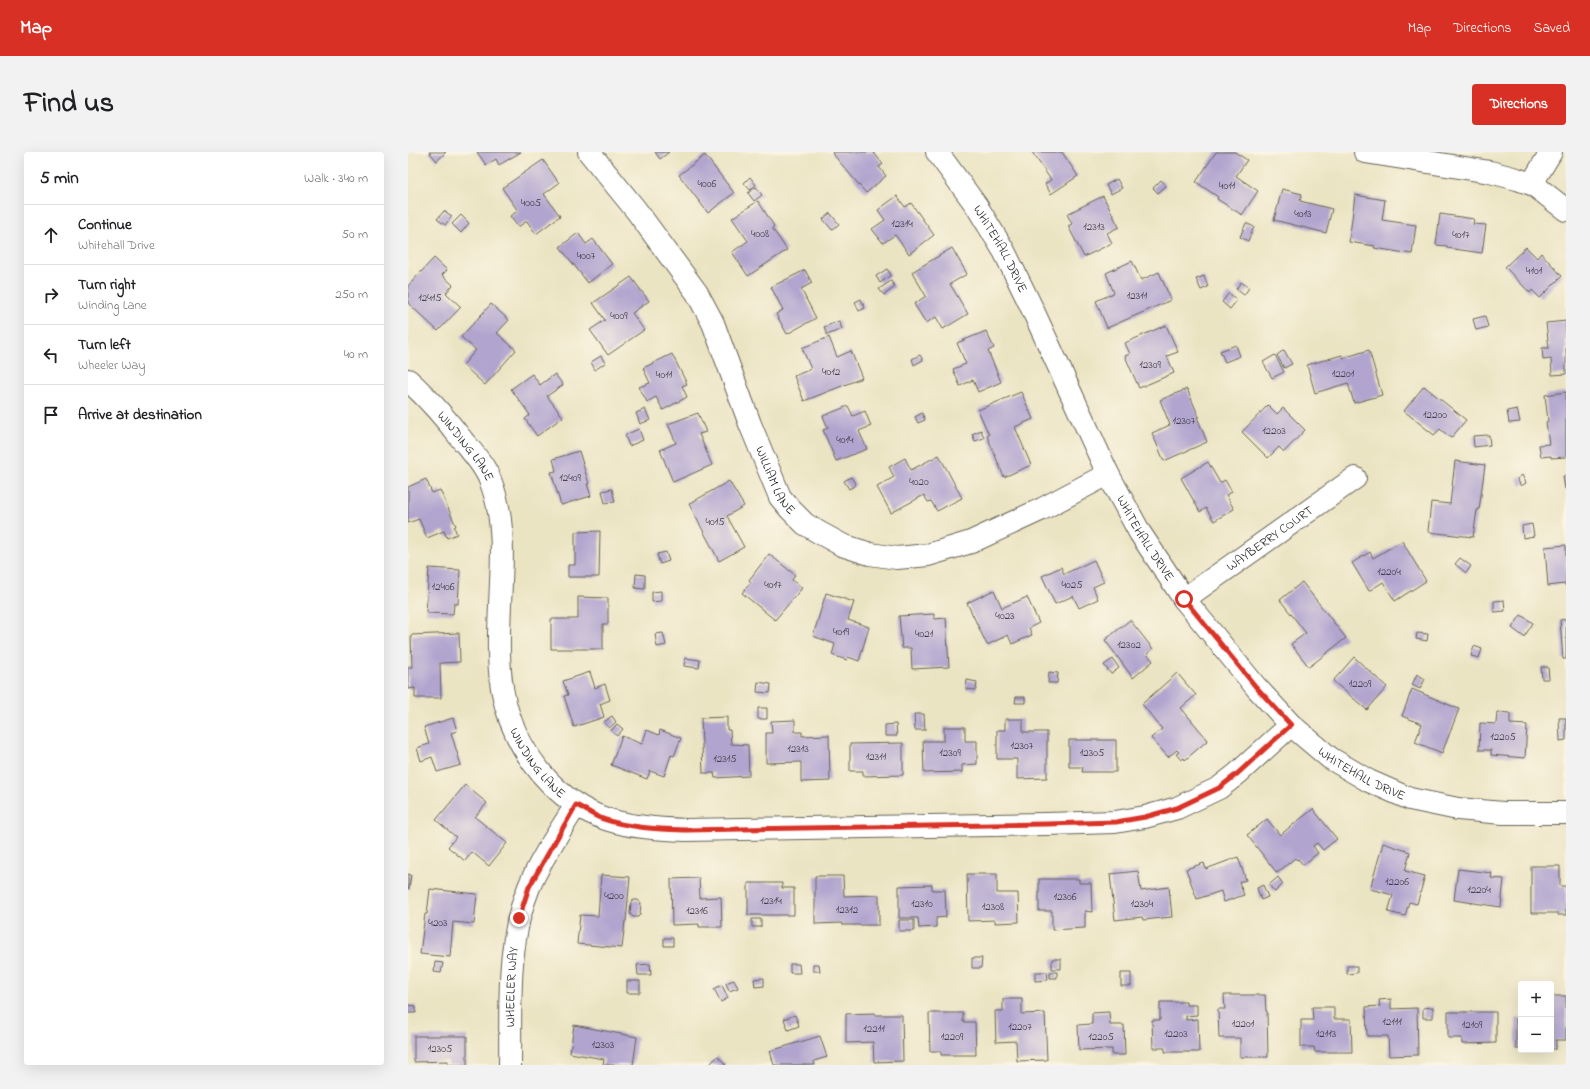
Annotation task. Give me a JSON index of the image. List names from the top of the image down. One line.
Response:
{"streets":{"street":["WHITEHALL DRIVE","WINDING LANE","WILLIAM LANE","WAYBERRY COURT","WHEELER WAY"]},"crossings":[["WHITEHALL DRIVE","WINDING LANE"],["WHITEHALL DRIVE","WILLIAM LANE"],["WHITEHALL DRIVE","WAYBERRY COURT"],["WINDING LANE","WHEELER WAY"]],"house_numbers":["4006","4011","4005","4013","12314","12313","4008","4017","4007","4101","12311","12415","4009","12309","4012","12201","4011","12200","12307","12203","4014","12409","4020","4015","12204","4017","4025","12406","4023","4019","4021","12302","12209","12205","12307","12313","12309","12305","12311","12315","12206","12204","4200","12306","12314","12310","12304","12308","12312","12316","4203","12111","12201","12109","12207","12211","12203","12113","12209","12205","12303","12305"],"page":{"header":"Map","nav":["Map","Directions","Saved"],"title":"Find us","buttons":"Directions","heading":["5 min","Walk · 340 m"],"list":[["Continue","Whitehall Drive","50 m"],["Turn right","Winding Lane","250 m"],["Turn left","Wheeler Way","40 m"],"Arrive at destination"],"map_buttons":["+","−"]}}
